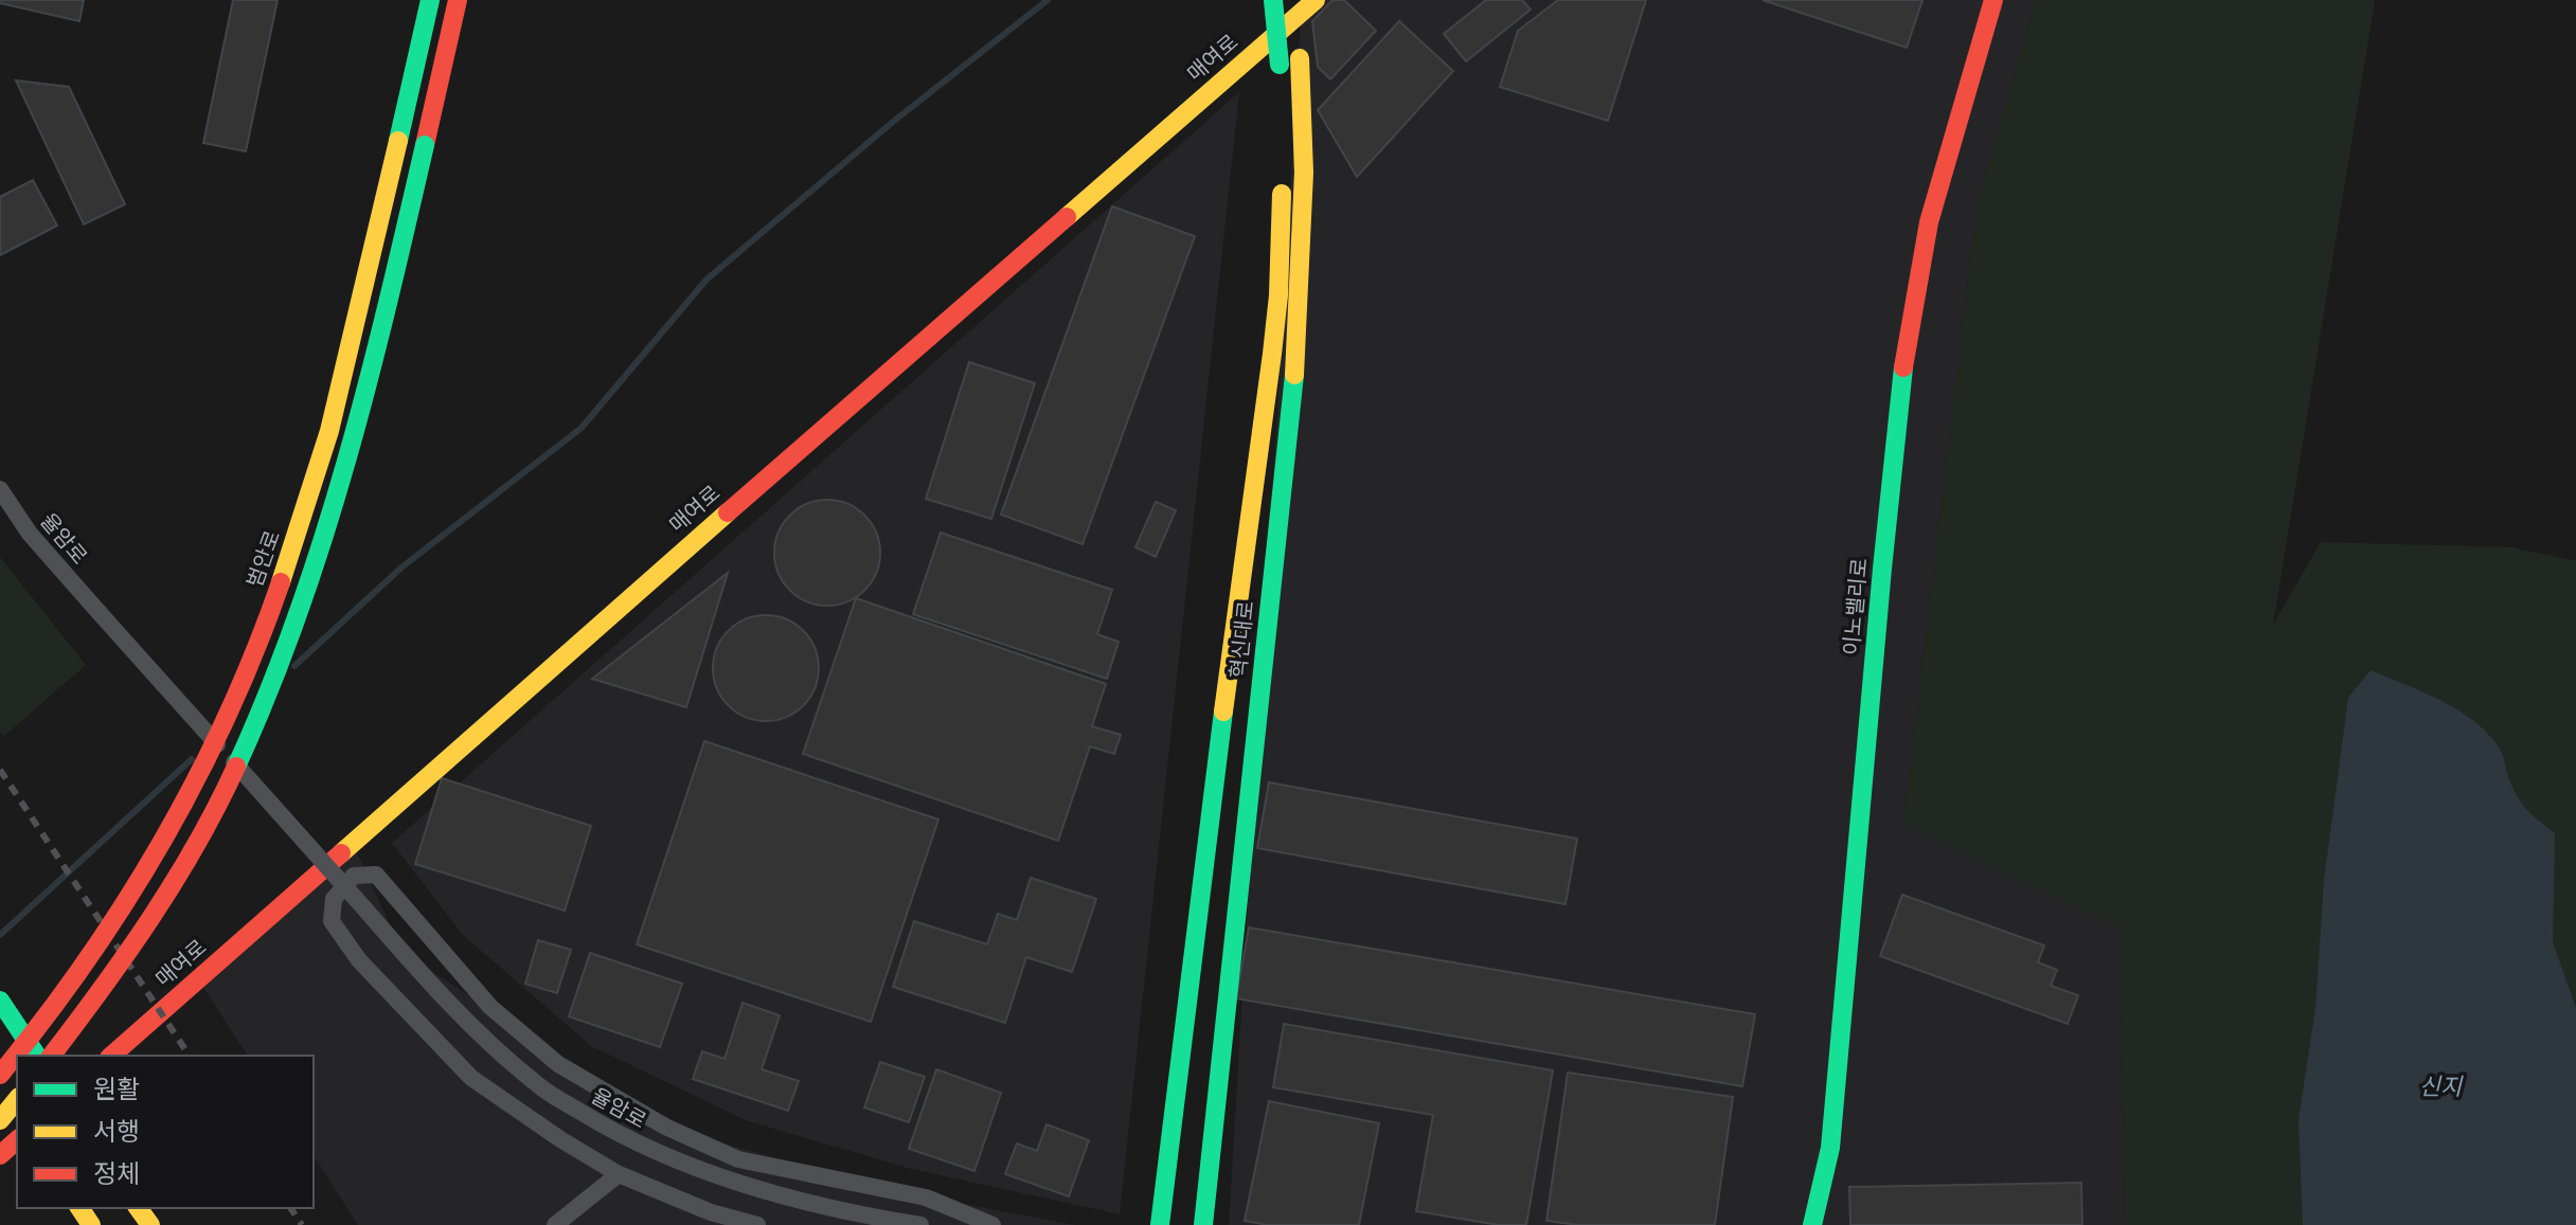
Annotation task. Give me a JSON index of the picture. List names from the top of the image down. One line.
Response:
{"streets":{"main road":["매여로","범안로","이노밸리로","혁신대로"],"street":["율암로"]},"water":["신지"],"legend":["원활","서행","정체"]}
